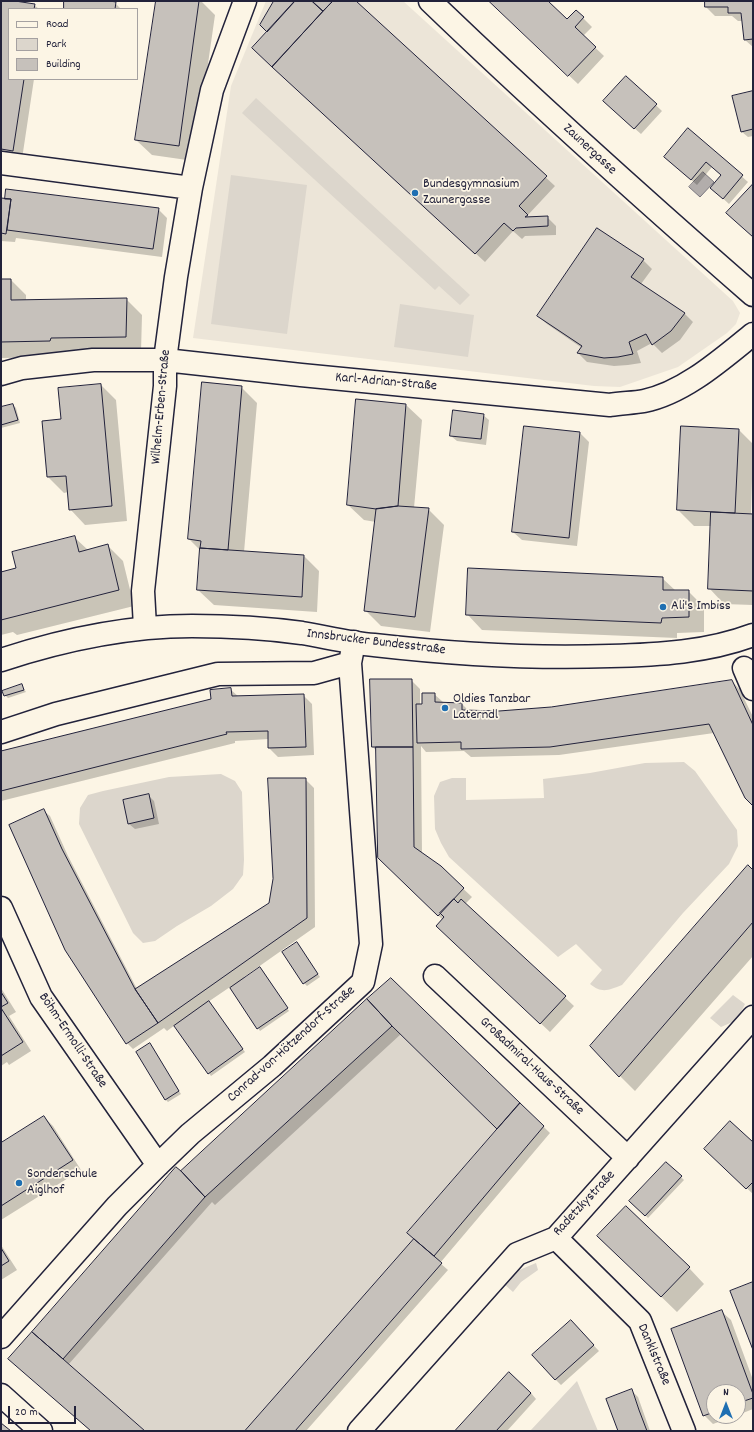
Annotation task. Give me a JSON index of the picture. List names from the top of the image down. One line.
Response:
{"streets":{"street":["Zaunergasse","Karl-Adrian-Straße","Wilhelm-Erben-Straße","Innsbrucker Bundesstraße","Böhm-Ermolli-Straße","Conrad-von-Hötzendorf-Straße","Großadmiral-Haus-Straße","Radetzkystraße","Danklstraße"]},"crossings":[["Karl-Adrian-Straße","Wilhelm-Erben-Straße"],["Wilhelm-Erben-Straße","Innsbrucker Bundesstraße"],["Innsbrucker Bundesstraße","Conrad-von-Hötzendorf-Straße"],["Böhm-Ermolli-Straße","Conrad-von-Hötzendorf-Straße"],["Großadmiral-Haus-Straße","Radetzkystraße"],["Radetzkystraße","Danklstraße"]],"places":["Bundesgymnasium Zaunergasse","Ali's Imbiss","Oldies Tanzbar Laterndl","Sonderschule Aiglhof"],"legend":["Road","Park","Building"],"scale_bar":"20 m","north":"top"}
